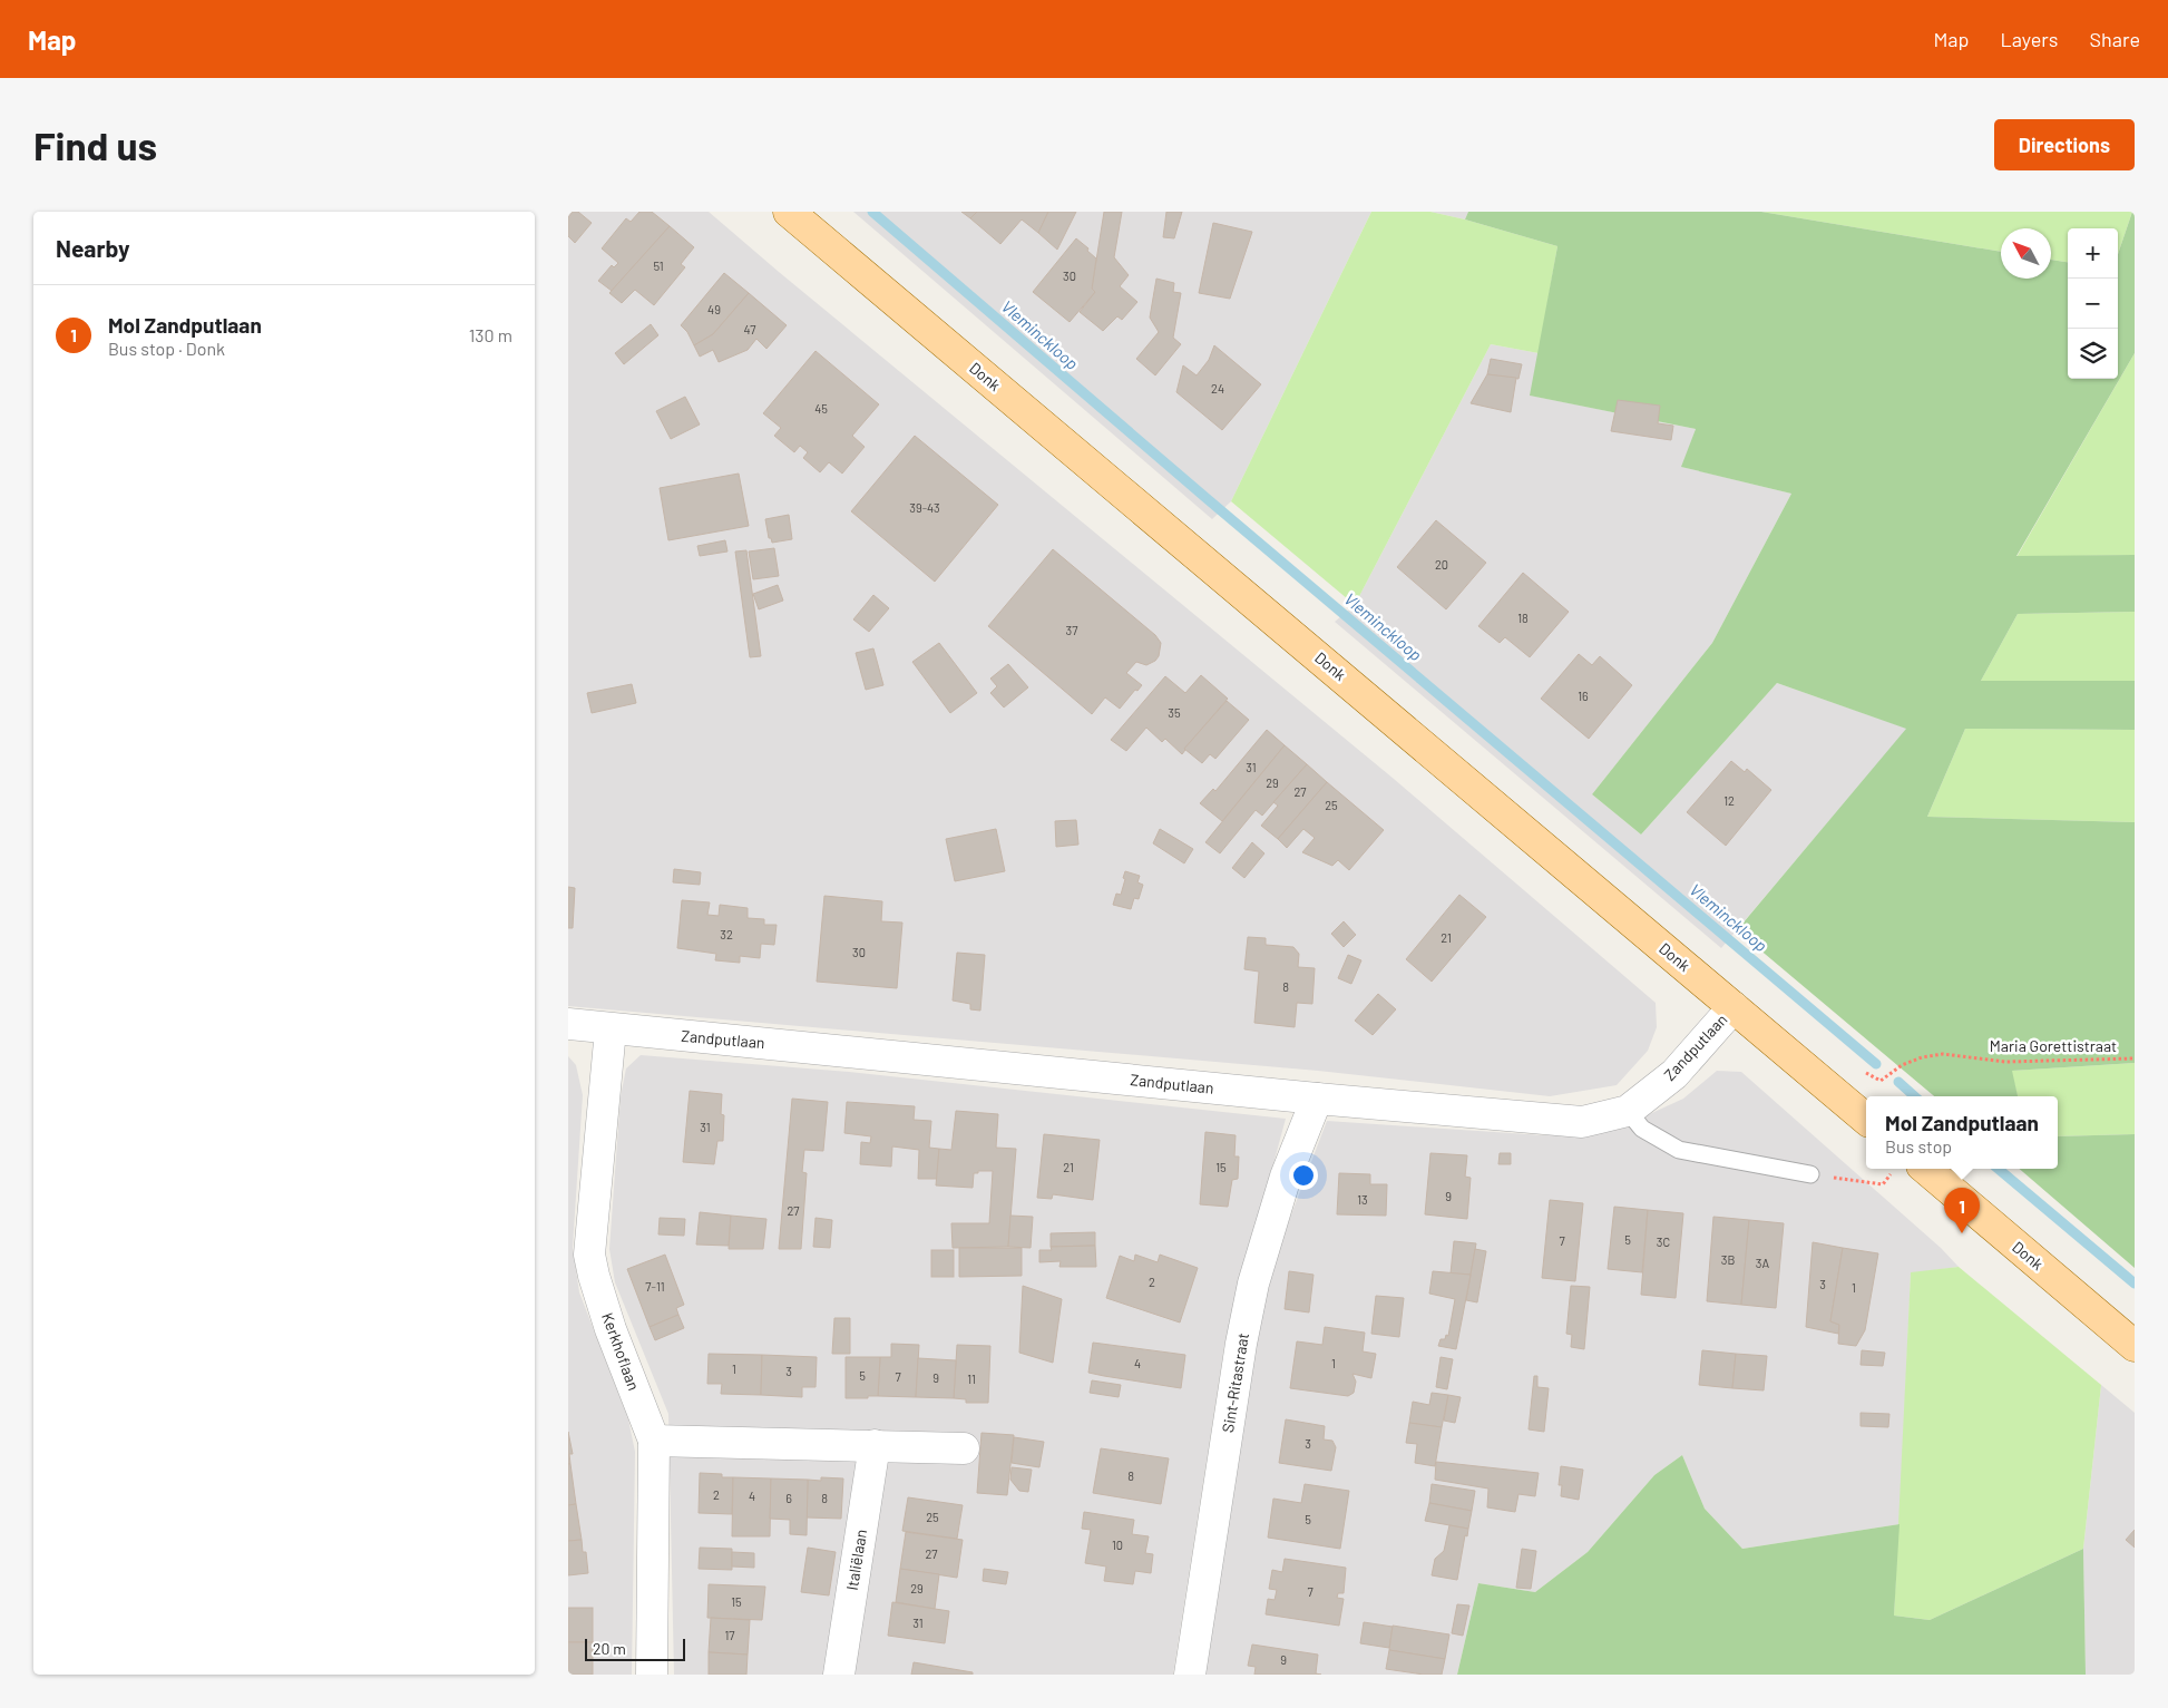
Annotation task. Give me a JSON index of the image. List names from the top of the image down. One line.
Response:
{"streets":{"main road":["Donk"],"street":["Zandputlaan","Kerkhoflaan","Sint-Ritastraat","Italiëlaan"],"path":["Maria Gorettistraat"]},"crossings":[["Donk","Zandputlaan"],["Zandputlaan","Kerkhoflaan"],["Zandputlaan","Sint-Ritastraat"]],"water":["Vleminckloop"],"house_numbers":["51","30","49","47","24","45","39-43","20","18","37","16","35","31","29","27","12","25","32","21","30","8","31","21","15","9","13","27","5","7","3C","3B","3A","2","3","7-11","1","4","1","1","3","5","7","9","11","3","8","2","4","6","8","25","5","10","27","29","7","15","31","17","9"],"scale_bar":"20 m","north":"top left","page":{"header":"Map","nav":["Map","Layers","Share"],"buttons":"Directions","title":"Find us","heading":"Nearby","map_buttons":["+","−"],"list":[{"mark":"1","name":"Mol Zandputlaan","note":"Bus stop · Donk","value":"130 m"}],"popup":["Mol Zandputlaan","Bus stop"],"pins":"1","scale":"20 m"}}
